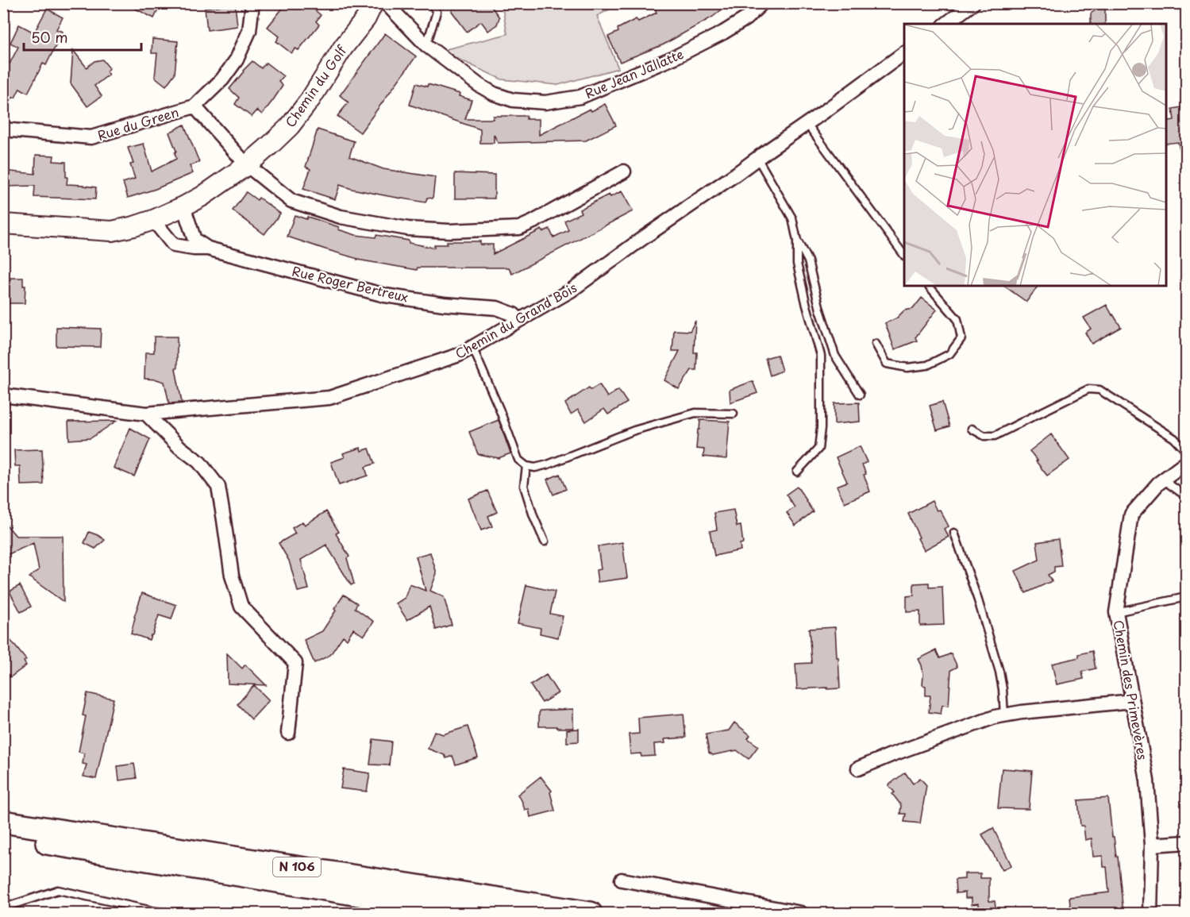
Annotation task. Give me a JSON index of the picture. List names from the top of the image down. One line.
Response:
{"streets":{"main road":["N 106"],"street":["Rue Jean Jallatte","Chemin du Golf","Rue du Green","Rue Roger Bertreux","Chemin du Grand Bois","Chemin des Primevères"]},"crossings":[["Chemin du Golf","Rue du Green"],["Chemin du Golf","Rue Roger Bertreux"],["Rue Roger Bertreux","Chemin du Grand Bois"]],"scale_bar":"50 m"}
